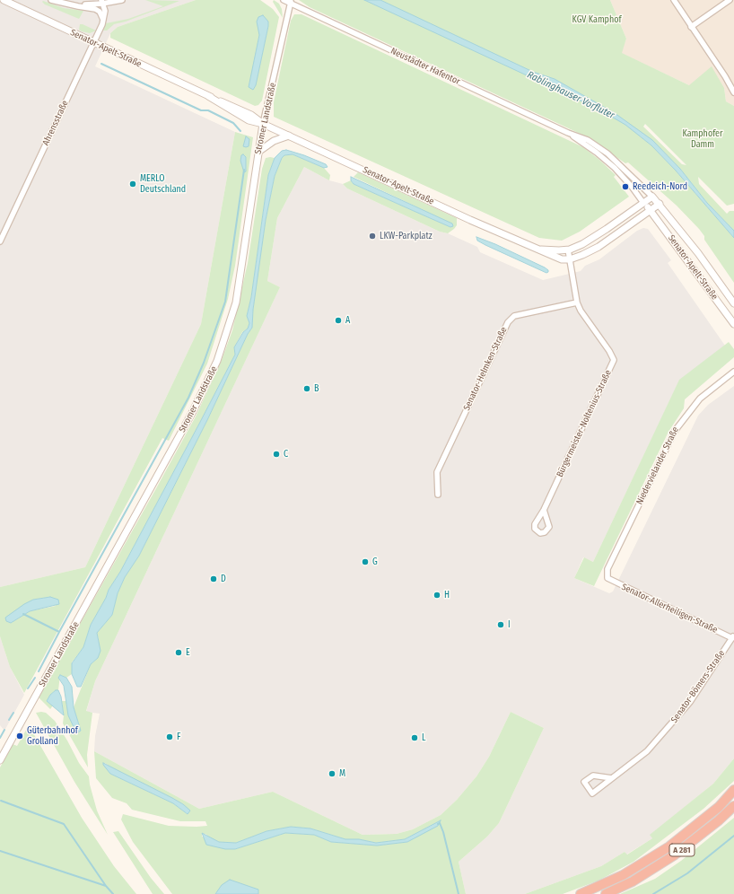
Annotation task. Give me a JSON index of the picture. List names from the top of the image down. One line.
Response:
{"streets":{"highway":["A 281"],"street":["Senator-Apelt-Straße","Neustädter Hafentor","Stromer Landstraße","Ahrensstraße","Senator-Helmken-Straße","Bürgermeister-Noltenius-Straße","Niedervielander Straße","Senator-Allerheiligen-Straße","Senator-Bömers-Straße"]},"crossings":[["Senator-Apelt-Straße","Neustädter Hafentor"],["Senator-Apelt-Straße","Stromer Landstraße"],["Senator-Apelt-Straße","Ahrensstraße"],["Neustädter Hafentor","Stromer Landstraße"],["Senator-Helmken-Straße","Bürgermeister-Noltenius-Straße"],["Niedervielander Straße","Senator-Allerheiligen-Straße"],["Senator-Allerheiligen-Straße","Senator-Bömers-Straße"]],"water":["Rablinghauser Vorfluter"],"parks":["KGV Kamphof","Kamphofer Damm"],"places":["MERLO Deutschland","Reedeich-Nord","LKW-Parkplatz","A","B","C","G","D","H","I","E","Güterbahnhof Grolland","F","L","M"]}
